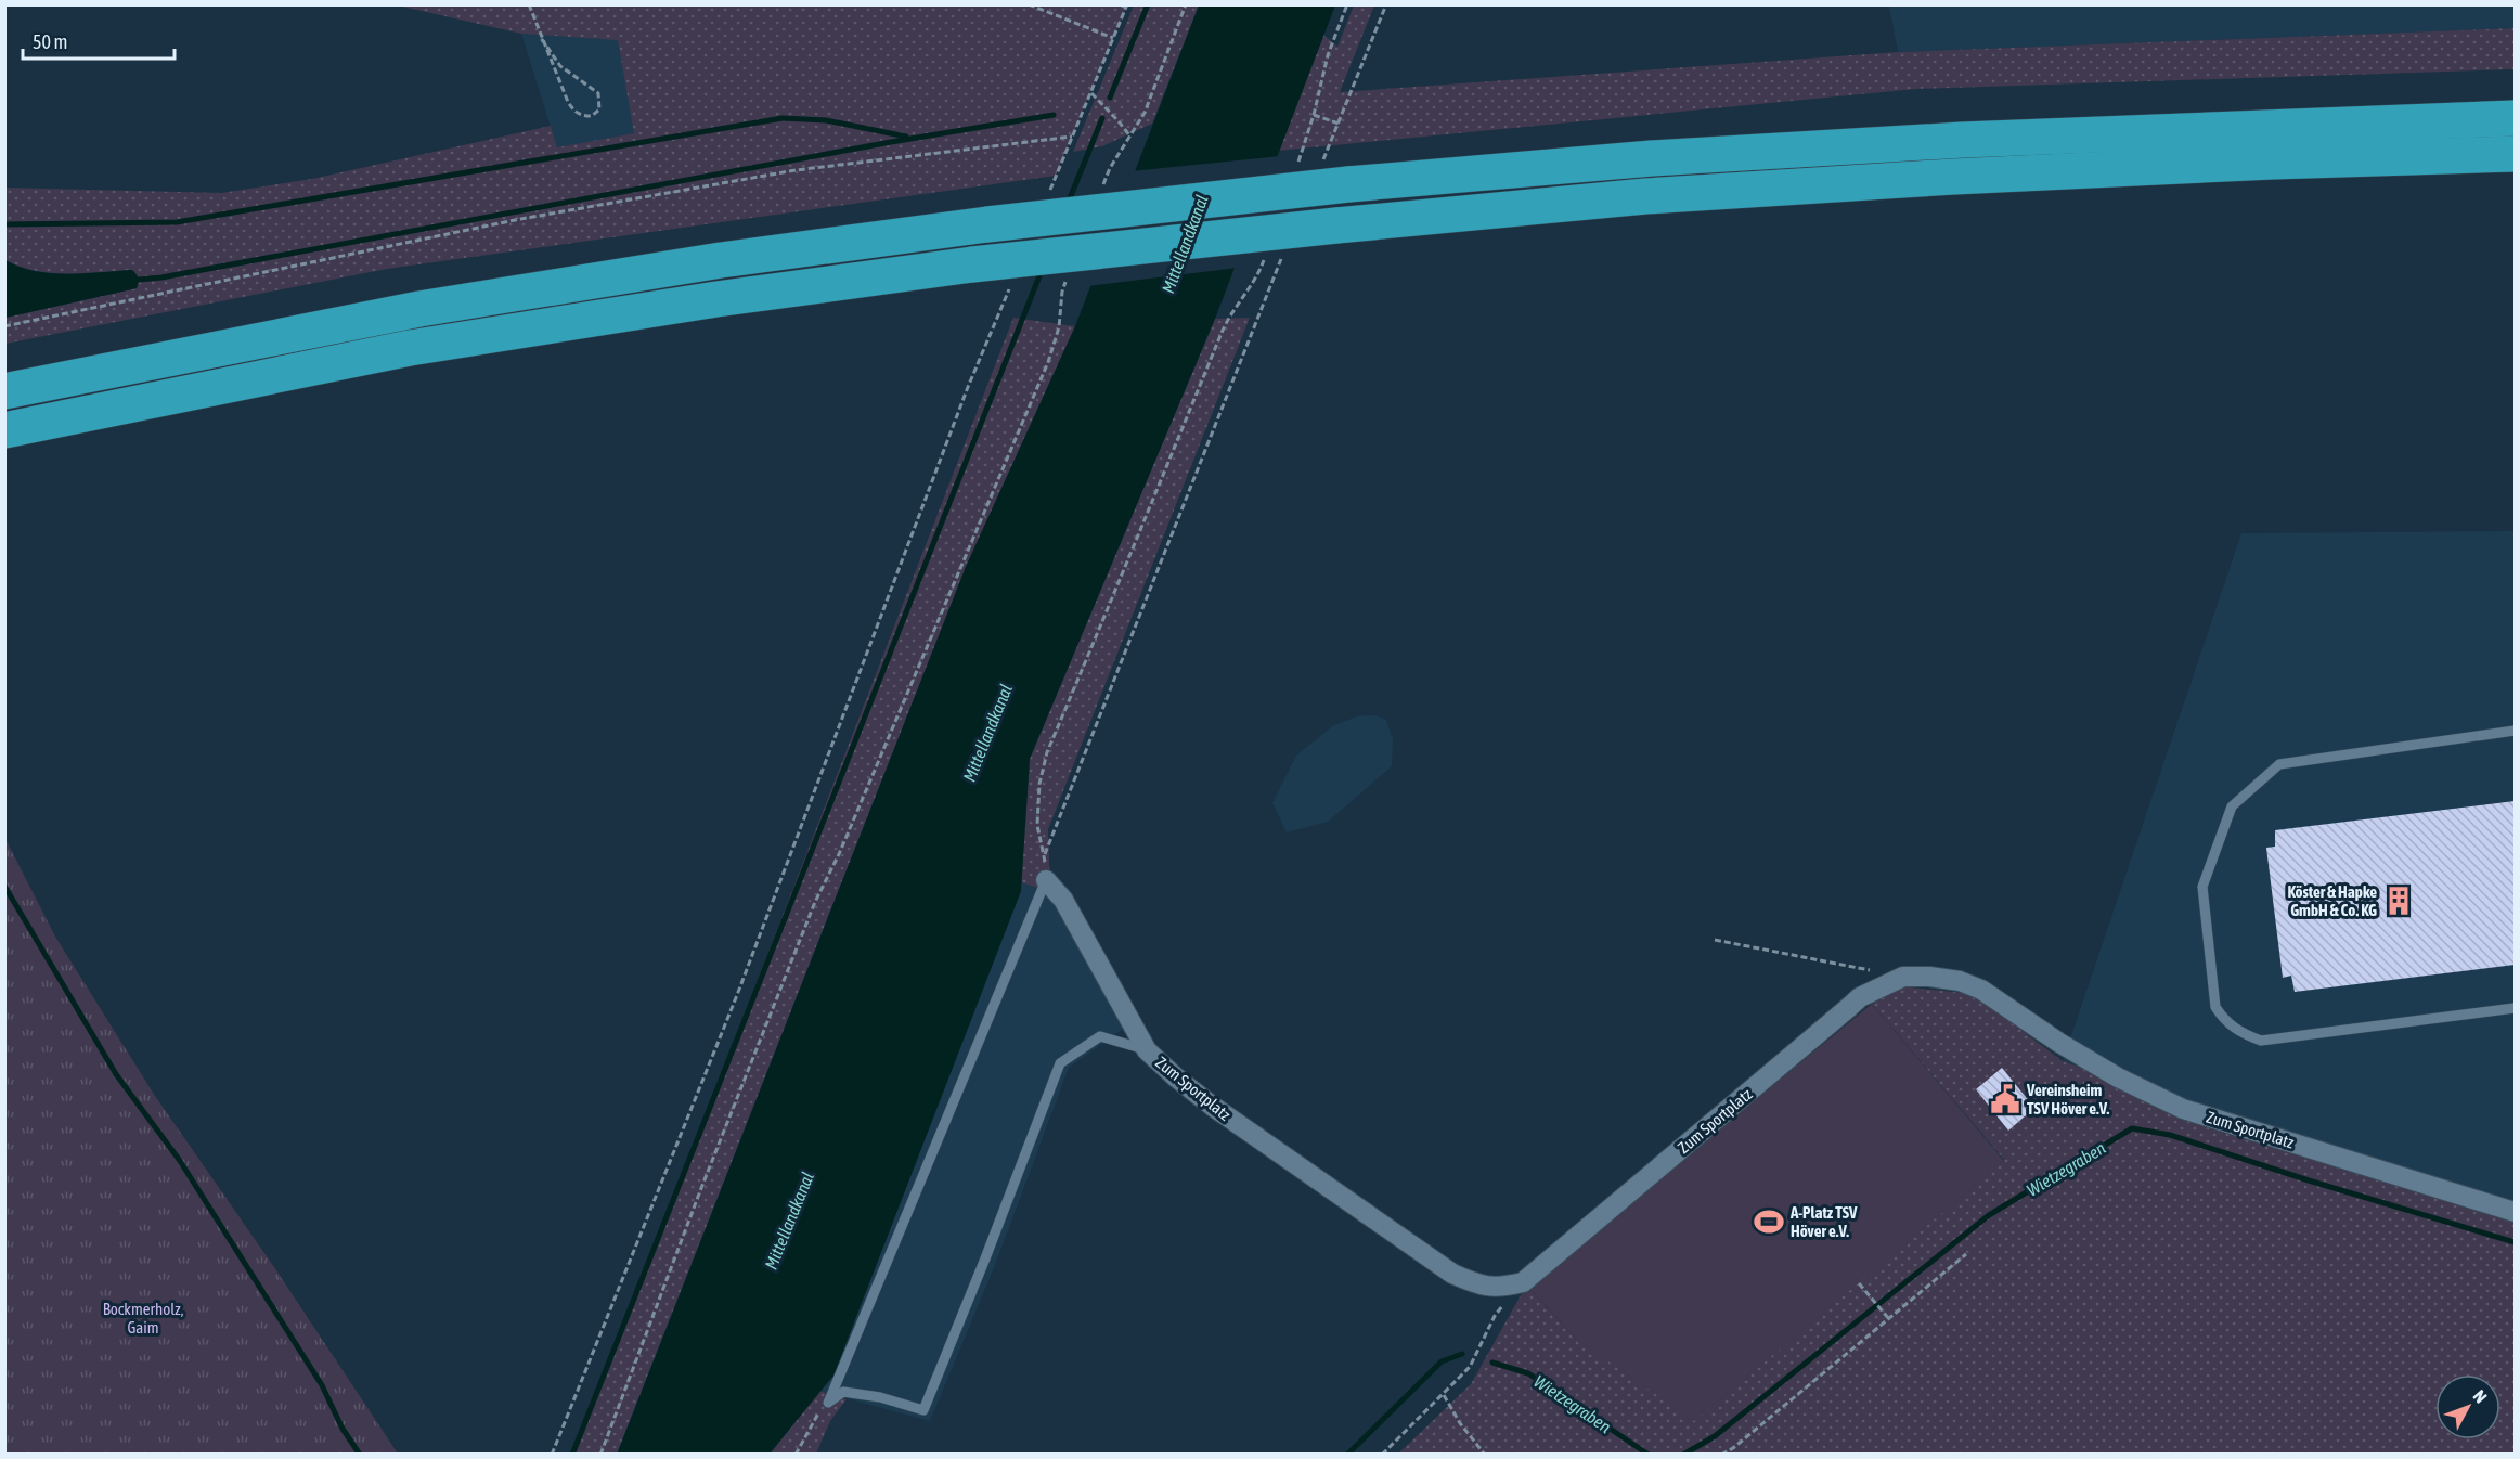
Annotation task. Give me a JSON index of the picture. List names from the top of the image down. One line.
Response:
{"streets":{"street":["Zum Sportplatz"]},"water":["Mittellandkanal","Wietzegraben"],"parks":["Bockmerholz, Gaim"],"places":{"building":["Köster & Hapke GmbH & Co. KG"],"public building":["Vereinsheim TSV Höver e.V."],"sports":["A-Platz TSV Höver e.V."]},"scale_bar":"50 m","north":"top right"}
